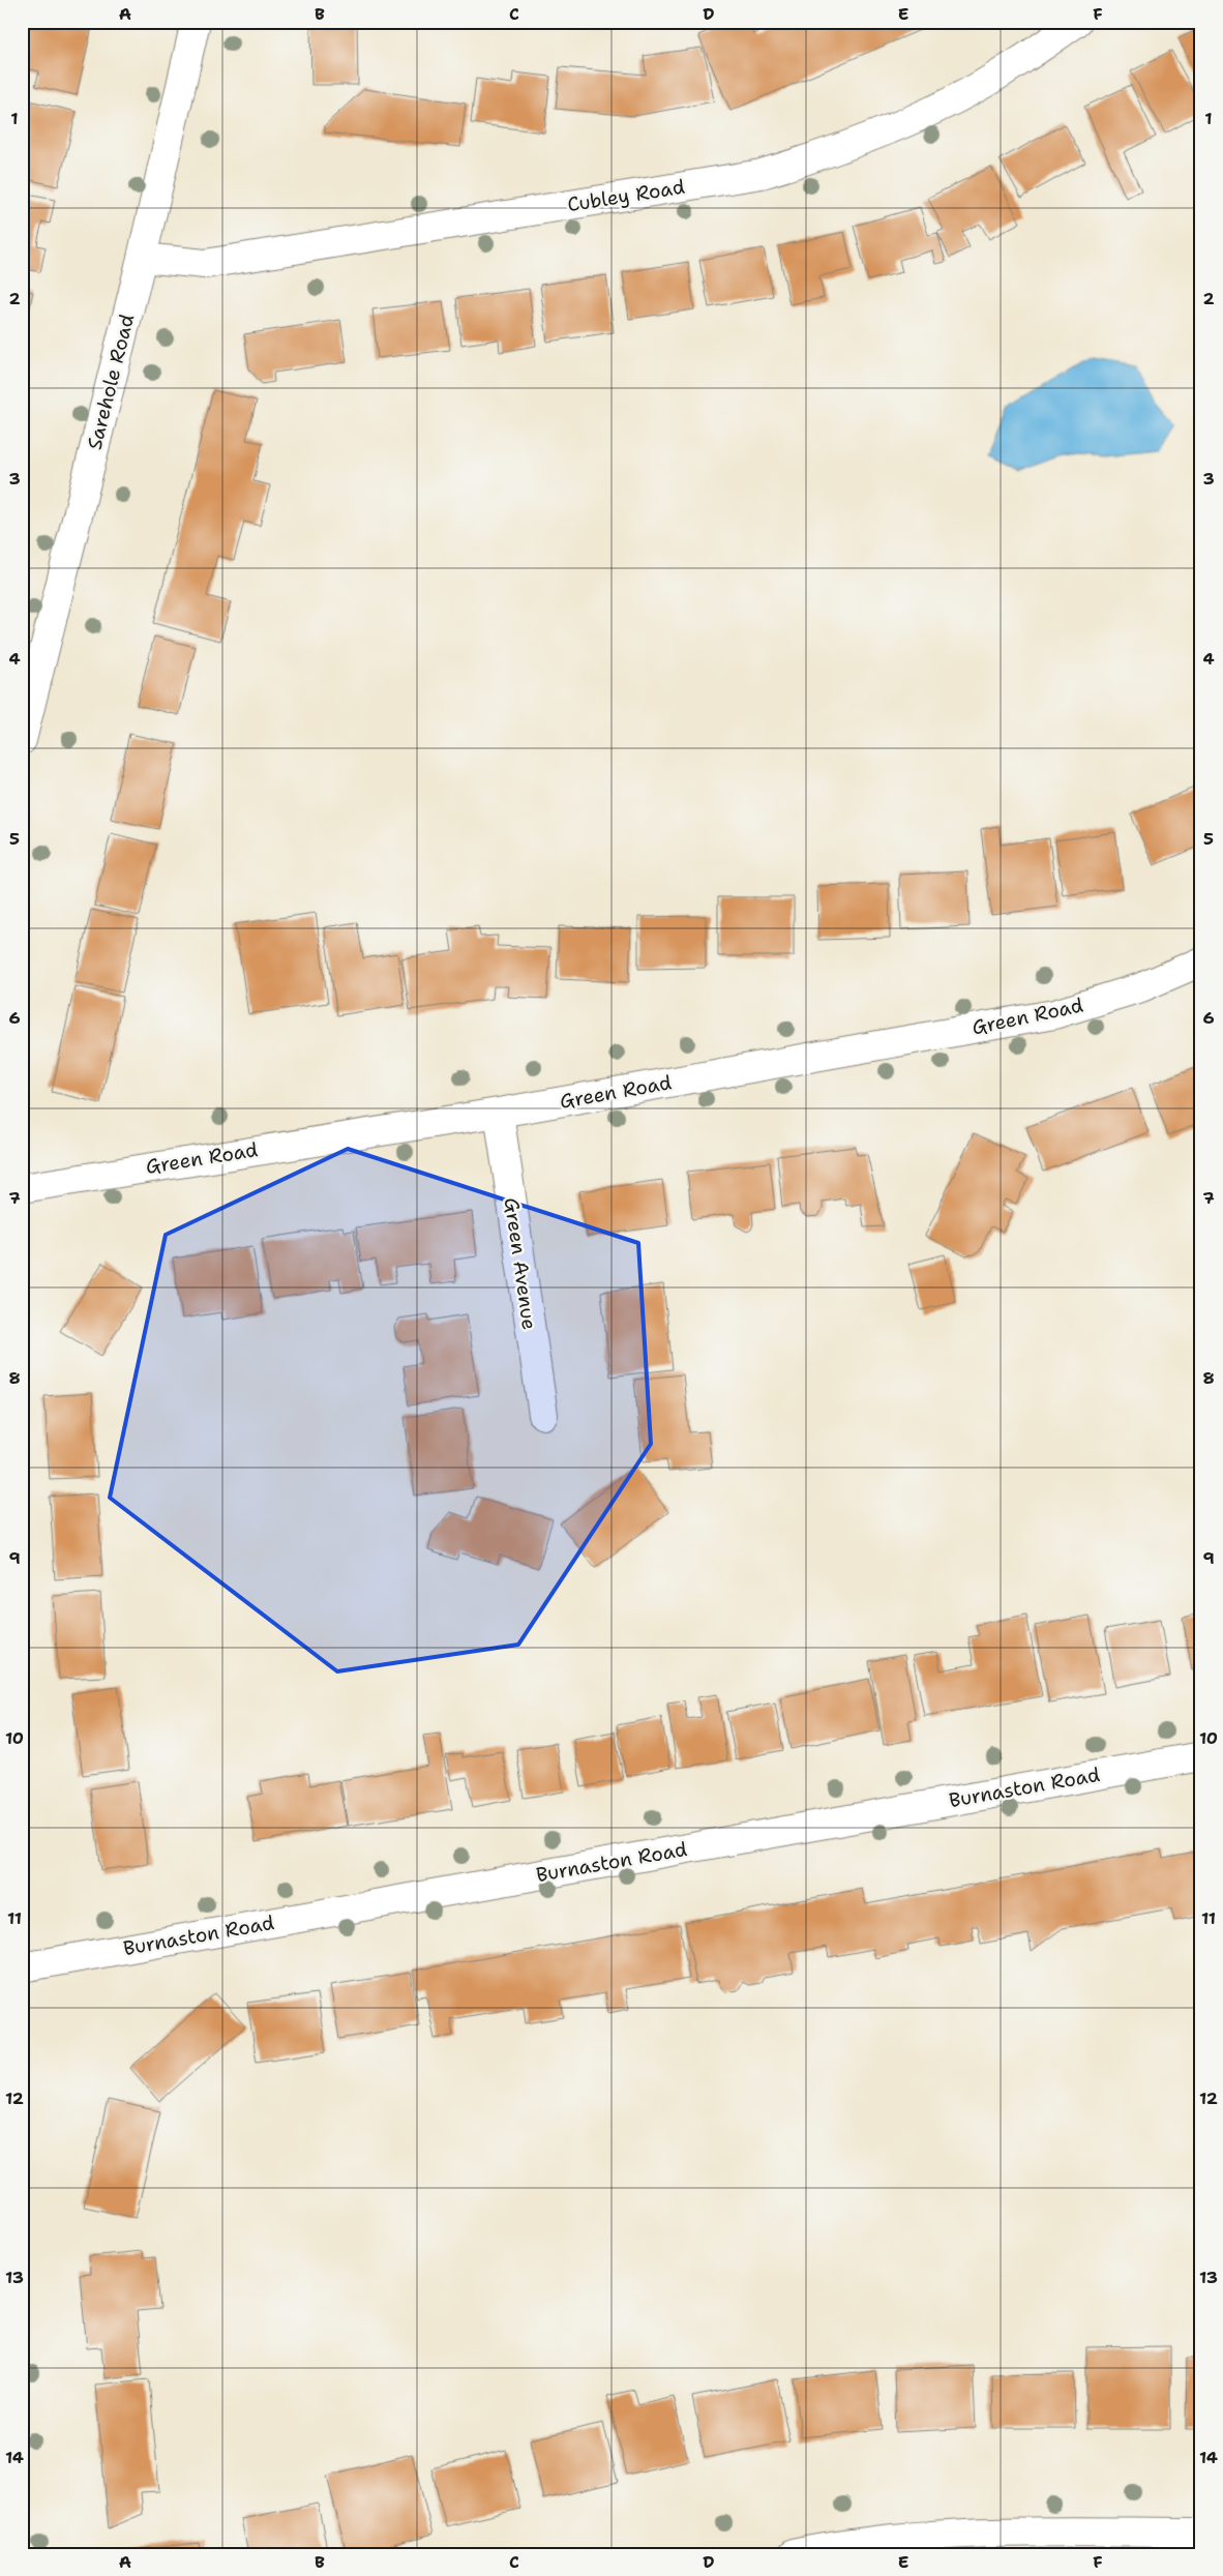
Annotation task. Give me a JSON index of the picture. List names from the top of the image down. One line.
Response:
{"streets":{"street":["Cubley Road","Sarehole Road","Green Road","Green Avenue","Burnaston Road"]},"crossings":[["Cubley Road","Sarehole Road"],["Green Road","Green Avenue"]],"grid":{"columns":["A","B","C","D","E","F"],"rows":["1","2","3","4","5","6","7","8","9","10","11","12","13","14"]}}
